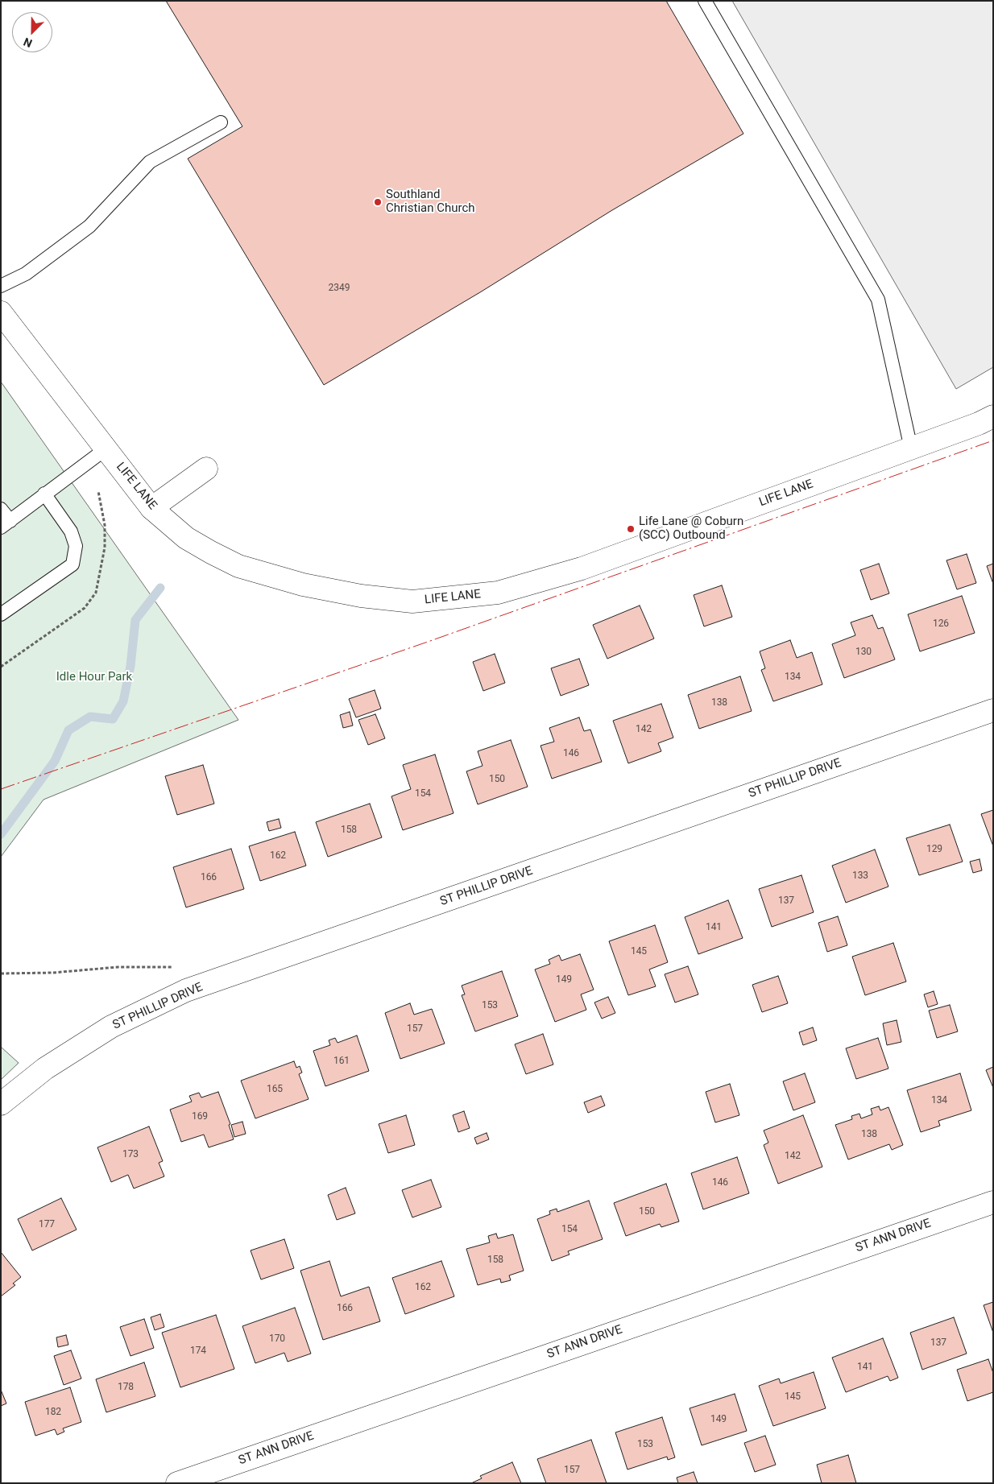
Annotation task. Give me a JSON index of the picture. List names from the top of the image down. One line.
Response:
{"streets":{"street":["LIFE LANE","ST PHILLIP DRIVE","ST ANN DRIVE"]},"parks":["Idle Hour Park"],"places":["Southland Christian Church","Life Lane @ Coburn (SCC) Outbound"],"house_numbers":["2349","126","130","134","138","142","146","150","154","158","129","162","133","166","137","141","145","149","153","157","161","165","134","169","138","173","142","146","150","177","154","158","162","166","170","137","174","141","178","145","182","149","153","157"],"north":"bottom left"}
